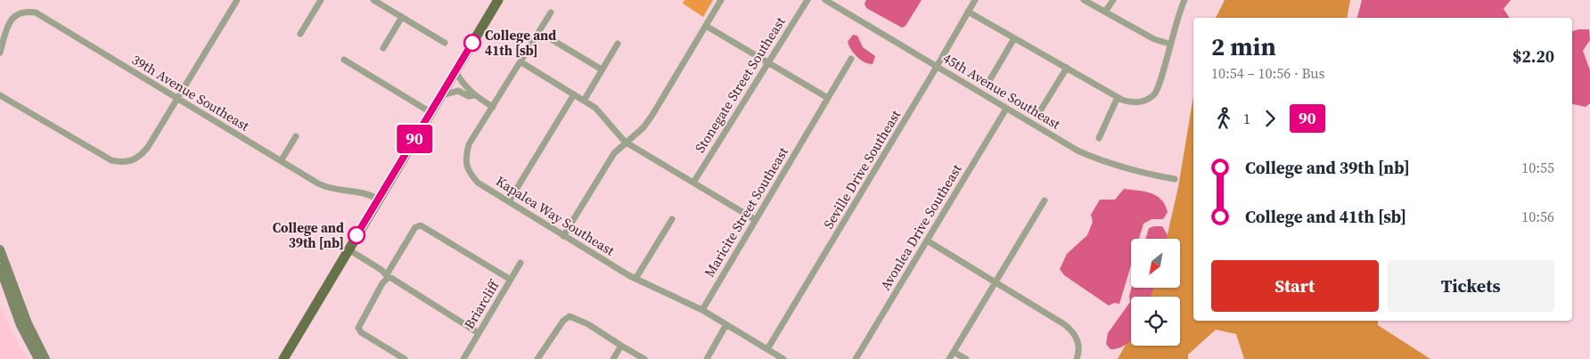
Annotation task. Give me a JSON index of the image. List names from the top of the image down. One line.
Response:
{"streets":{"street":["Stonegate Street Southeast","45th Avenue Southeast","39th Avenue Southeast","Seville Drive Southeast","Maricite Street Southeast","Kapalea Way Southeast","Avonlea Drive Southeast","Briarcliff"]},"crossings":[["45th Avenue Southeast","Seville Drive Southeast"],["45th Avenue Southeast","Avonlea Drive Southeast"]],"places":["College and 41th [sb]","College and 39th [nb]"],"lines":["bus line 90"],"north":"bottom left","page":{"on_map":"90","heading":["2 min","10:54 – 10:56 · Bus","$2.20"],"legs":["1","90"],"list":[{"name":"College and 39th [nb]","value":"10:55"},{"name":"College and 41th [sb]","value":"10:56"}],"buttons":["Start","Tickets"]}}
